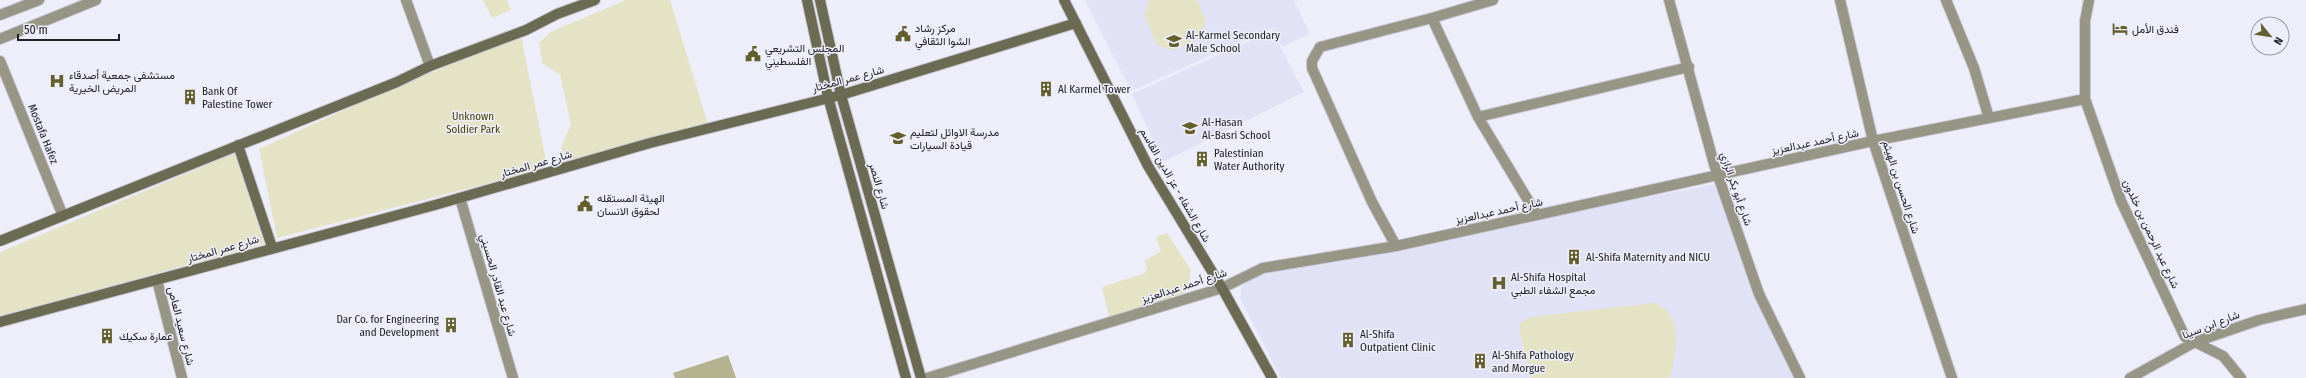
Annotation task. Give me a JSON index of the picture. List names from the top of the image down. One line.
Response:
{"streets":{"main road":["شارع عمر المختار","شارع الشفاء - عز الدين القاسم","شارع النصر"],"street":["Mostafa Hafez","شارع أحمد عبدالعزيز","شارع الحسن بن الهيثم","شارع أبو بكر الرازي","شارع عبد الرحمن بن خلدون","شارع عبد القادر الحسيني","شارع ابن سينا","شارع سعيد العاص"]},"crossings":[["شارع عمر المختار","شارع الشفاء - عز الدين القاسم"],["شارع عمر المختار","شارع النصر"],["شارع عمر المختار","شارع عبد القادر الحسيني"],["شارع عمر المختار","شارع سعيد العاص"],["شارع أحمد عبدالعزيز","شارع الشفاء - عز الدين القاسم"],["شارع أحمد عبدالعزيز","شارع الحسن بن الهيثم"],["شارع أحمد عبدالعزيز","شارع أبو بكر الرازي"],["شارع أحمد عبدالعزيز","شارع عبد الرحمن بن خلدون"],["شارع عبد الرحمن بن خلدون","شارع ابن سينا"]],"parks":["Unknown Soldier Park"],"places":{"hotel":["فندق الأمل"],"public building":["مركز رشاد الشوا الثقافي","المجلس التشريعي الفلسطيني","الهيئة المستقله لحقوق الانسان"],"school or university":["Al-Karmel Secondary Male School","Al-Hasan Al-Basri School","مدرسة الاوائل لتعليم قيادة السيارات"],"hospital":["مستشفى جمعية أصدقاء المريض الخيرية","Al-Shifa Hospital مجمع الشفاء الطبي"],"building":["Al Karmel Tower","Bank Of Palestine Tower","Palestinian Water Authority","Al-Shifa Maternity and NICU","Dar Co. for Engineering and Development","عمارة سكيك","Al-Shifa Outpatient Clinic","Al-Shifa Pathology and Morgue"]},"scale_bar":"50 m","north":"bottom right"}
